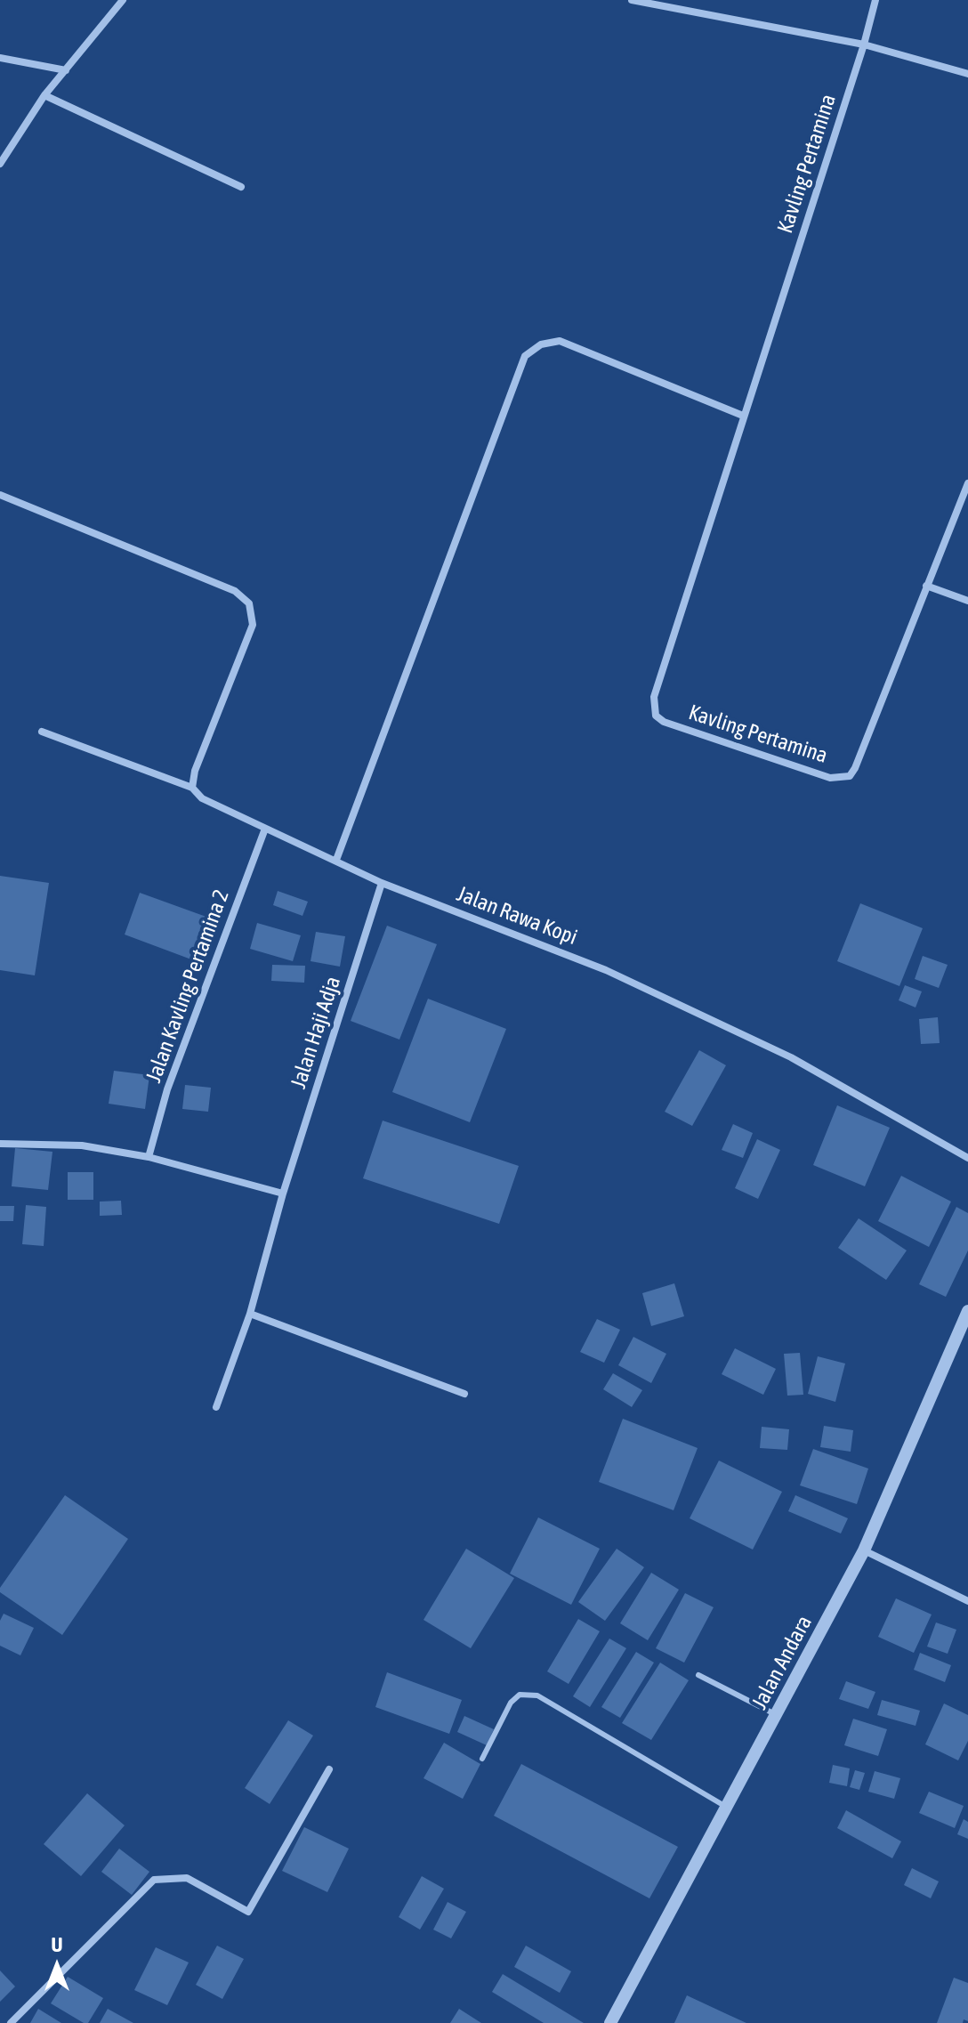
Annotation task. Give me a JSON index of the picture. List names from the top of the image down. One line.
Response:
{"streets":{"street":["Kavling Pertamina","Jalan Rawa Kopi","Jalan Kavling Pertamina 2","Jalan Haji Adja","Jalan Andara"]},"crossings":[["Jalan Rawa Kopi","Jalan Kavling Pertamina 2"],["Jalan Rawa Kopi","Jalan Haji Adja"]],"north":"top"}
